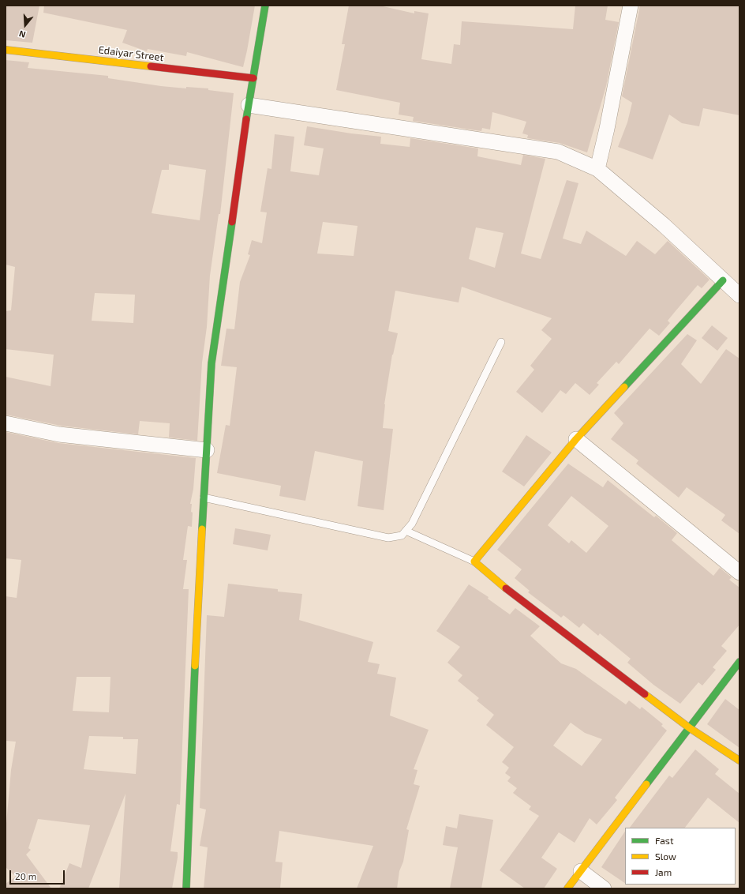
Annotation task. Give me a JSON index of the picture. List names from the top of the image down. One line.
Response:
{"streets":{"street":["Edaiyar Street"]},"legend":["Fast","Slow","Jam"],"scale_bar":"20 m","north":"bottom"}
